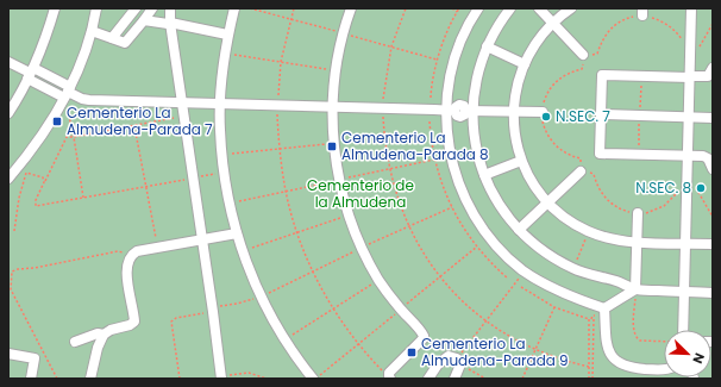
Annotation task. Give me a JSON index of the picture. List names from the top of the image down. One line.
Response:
{"parks":["Cementerio de la Almudena"],"places":{"other":["N.SEC. 7","N.SEC. 8"],"transit":["Cementerio La Almudena-Parada 7","Cementerio La Almudena-Parada 8","Cementerio La Almudena-Parada 9"]},"north":"bottom right"}
